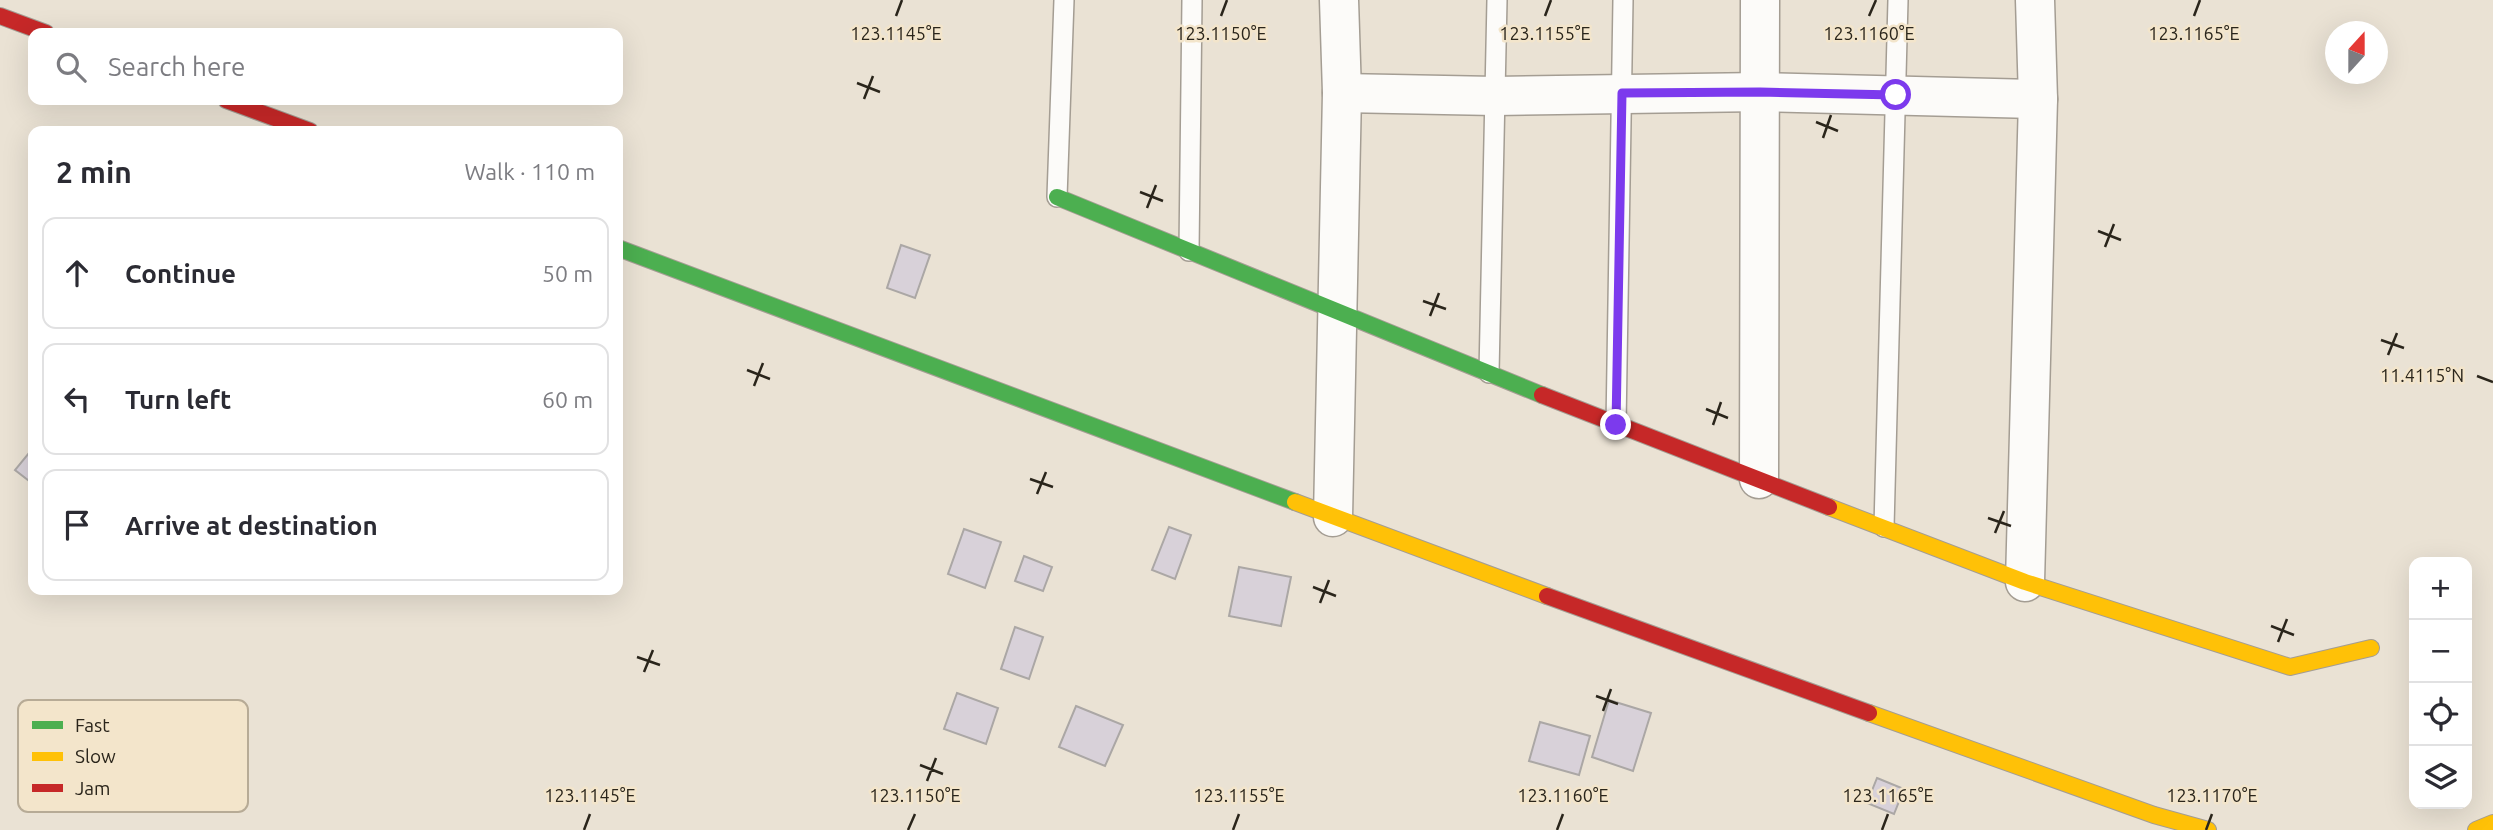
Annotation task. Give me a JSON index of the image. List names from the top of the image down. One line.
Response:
{"legend":["Fast","Slow","Jam"],"north":"top","page":{"search":"Search here","heading":["2 min","Walk · 110 m"],"list":[["Continue","50 m"],["Turn left","60 m"],"Arrive at destination"],"map_buttons":["+","−"]},"coordinates":["123.1145°E","123.1150°E","123.1155°E","123.1160°E","123.1165°E","11.4115°N","123.1170°E"]}
